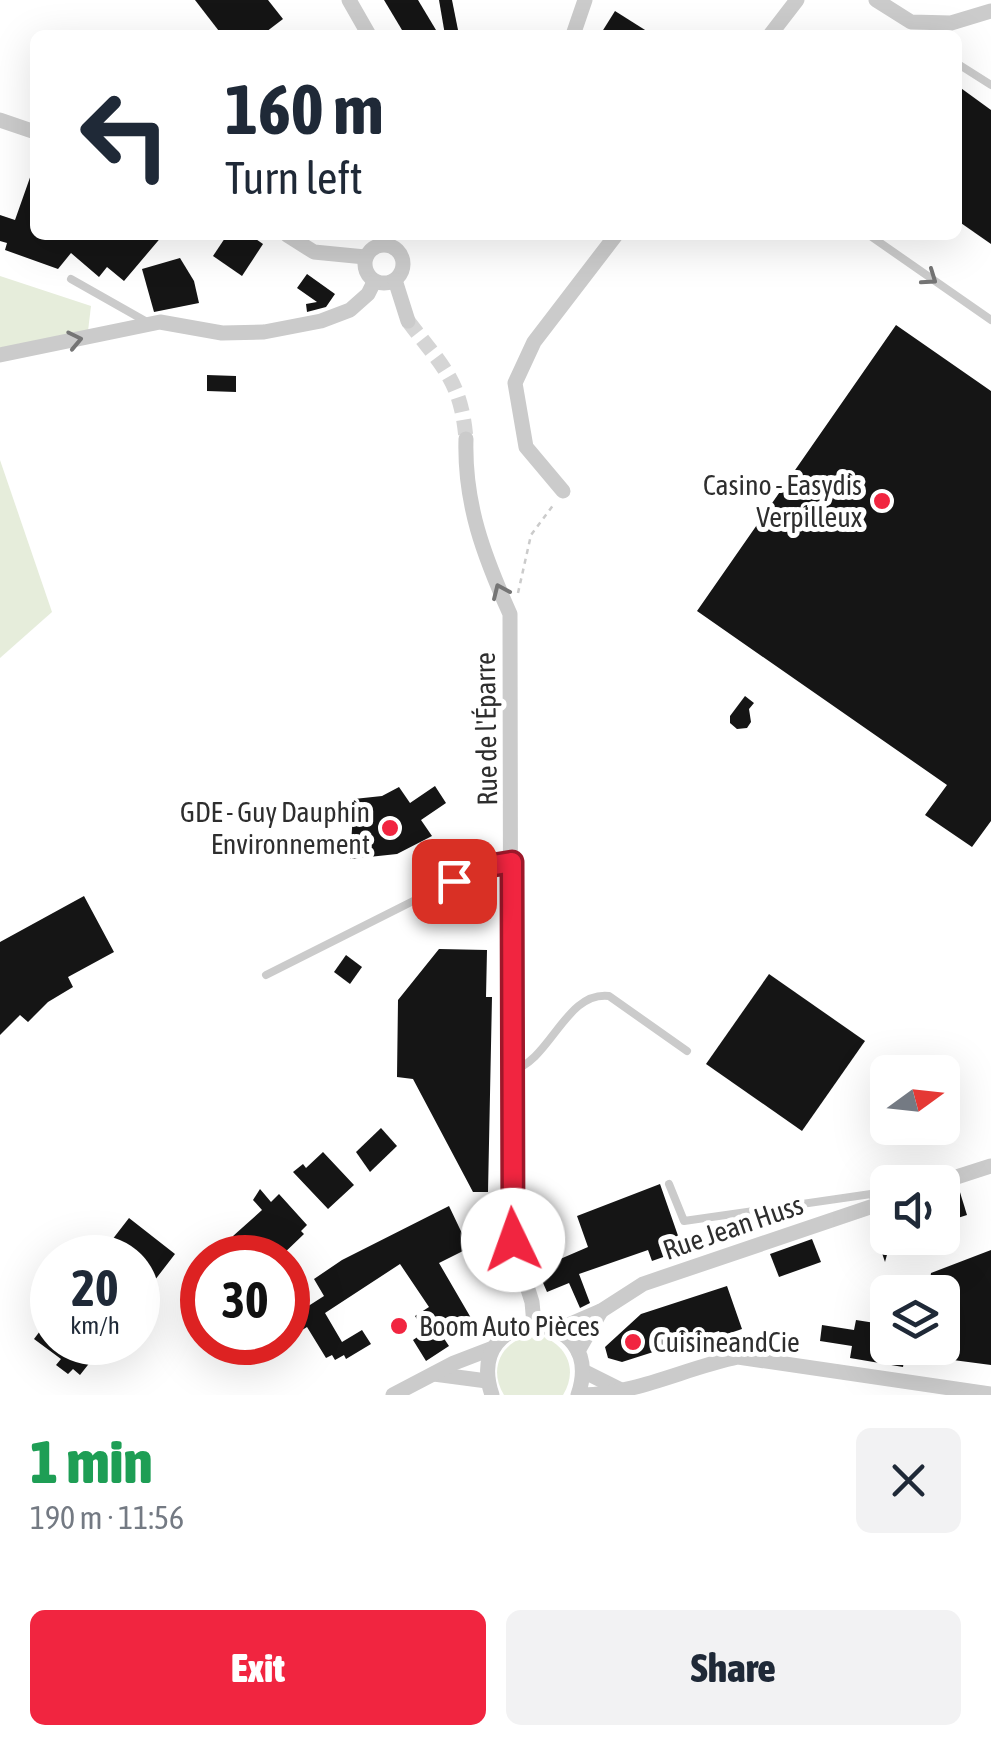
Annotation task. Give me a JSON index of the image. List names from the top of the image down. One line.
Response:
{"streets":{"street":["Rue de l'Éparre","Rue Jean Huss"]},"places":["Casino - Easydis Verpilleux","GDE - Guy Dauphin Environnement","Boom Auto Pièces","CuisineandCie"],"north":"right","page":{"turn":["160 m","Turn left"],"speed":"20 km/h","limit":"30","heading":["1 min","190 m · 11:56"],"buttons":["Exit","Share"]}}
